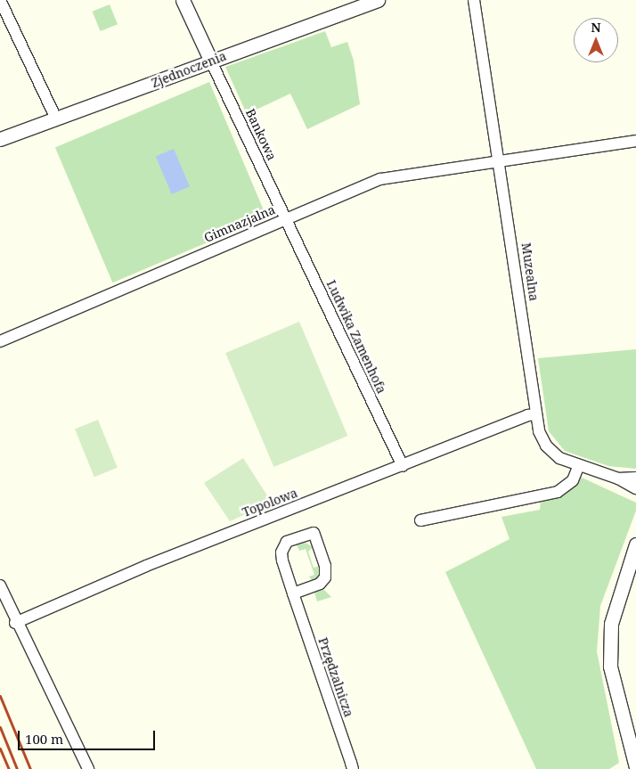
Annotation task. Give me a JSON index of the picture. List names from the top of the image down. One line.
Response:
{"streets":{"street":["Zjednoczenia","Bankowa","Gimnazjalna","Muzealna","Ludwika Zamenhofa","Topolowa","Przędzalnicza"]},"crossings":[["Zjednoczenia","Bankowa"],["Bankowa","Gimnazjalna"],["Bankowa","Ludwika Zamenhofa"],["Gimnazjalna","Muzealna"],["Gimnazjalna","Ludwika Zamenhofa"],["Muzealna","Topolowa"],["Ludwika Zamenhofa","Topolowa"]],"scale_bar":"100 m","north":"top"}
